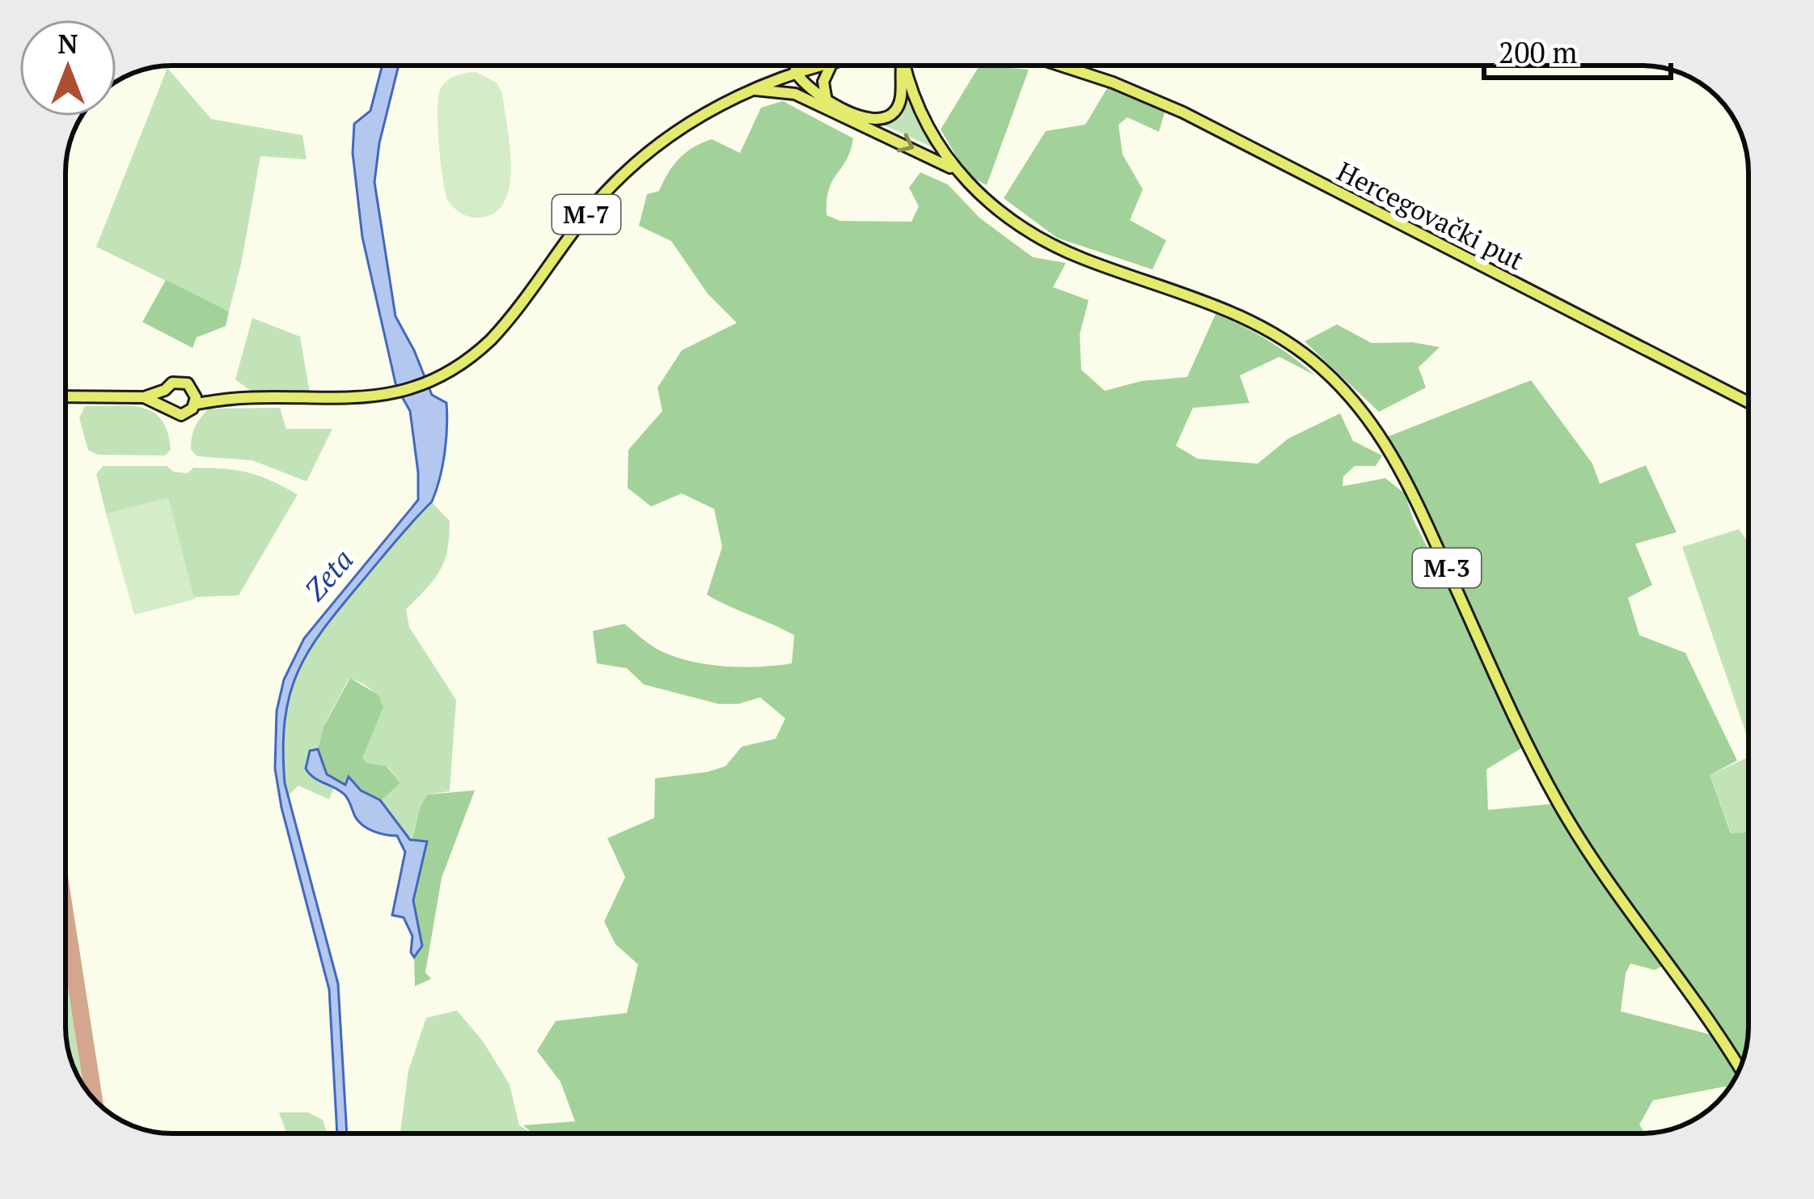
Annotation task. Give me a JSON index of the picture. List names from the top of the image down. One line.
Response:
{"streets":{"main road":["M-7","Hercegovački put","M-3"]},"water":["Zeta"],"scale_bar":"200 m","north":"top"}
